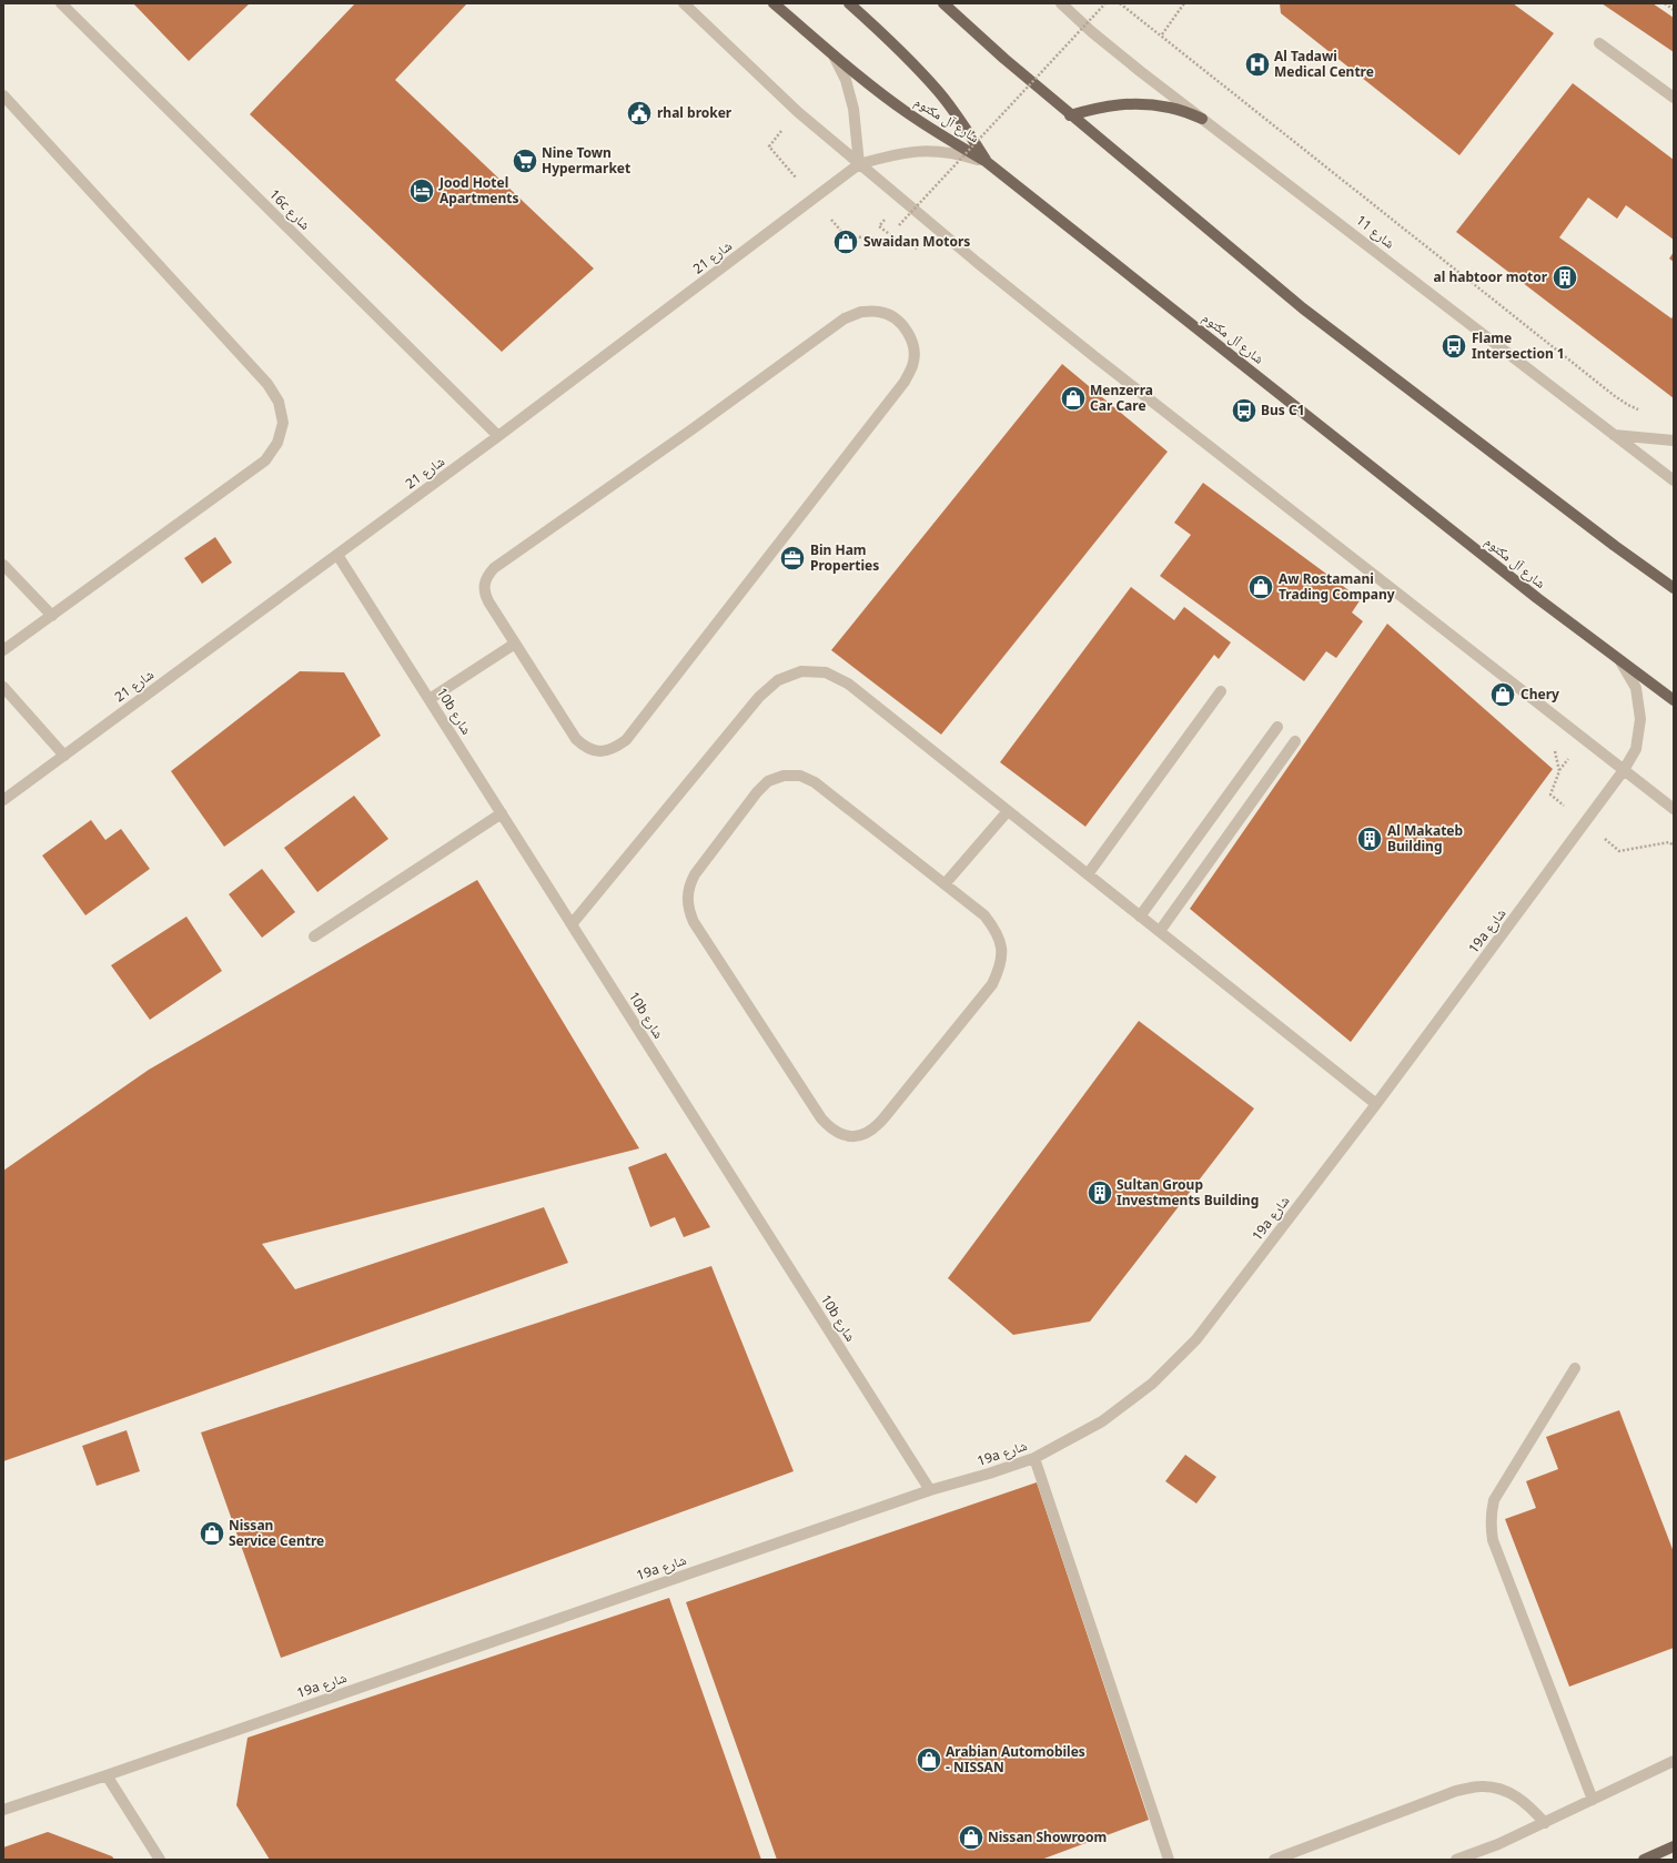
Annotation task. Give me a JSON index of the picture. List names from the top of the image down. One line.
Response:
{"streets":{"main road":["شارع آل مكتوم"],"street":["16c شارع","شارع 11","شارع 21","10b شارع","19a شارع"]},"crossings":[["شارع آل مكتوم","شارع 21"],["شارع آل مكتوم","19a شارع"],["16c شارع","شارع 21"],["شارع 21","10b شارع"],["10b شارع","19a شارع"]],"places":{"hospital":["Al Tadawi Medical Centre"],"public building":["rhal broker"],"supermarket":["Nine Town Hypermarket"],"hotel":["Jood Hotel Apartments"],"shop":["Swaidan Motors","Menzerra Car Care","Aw Rostamani Trading Company","Chery","Nissan Service Centre","Arabian Automobiles - NISSAN","Nissan Showroom"],"building":["al habtoor motor","Al Makateb Building","Sultan Group Investments Building"],"bus stop":["Flame Intersection 1","Bus C1"],"office":["Bin Ham Properties"]}}
